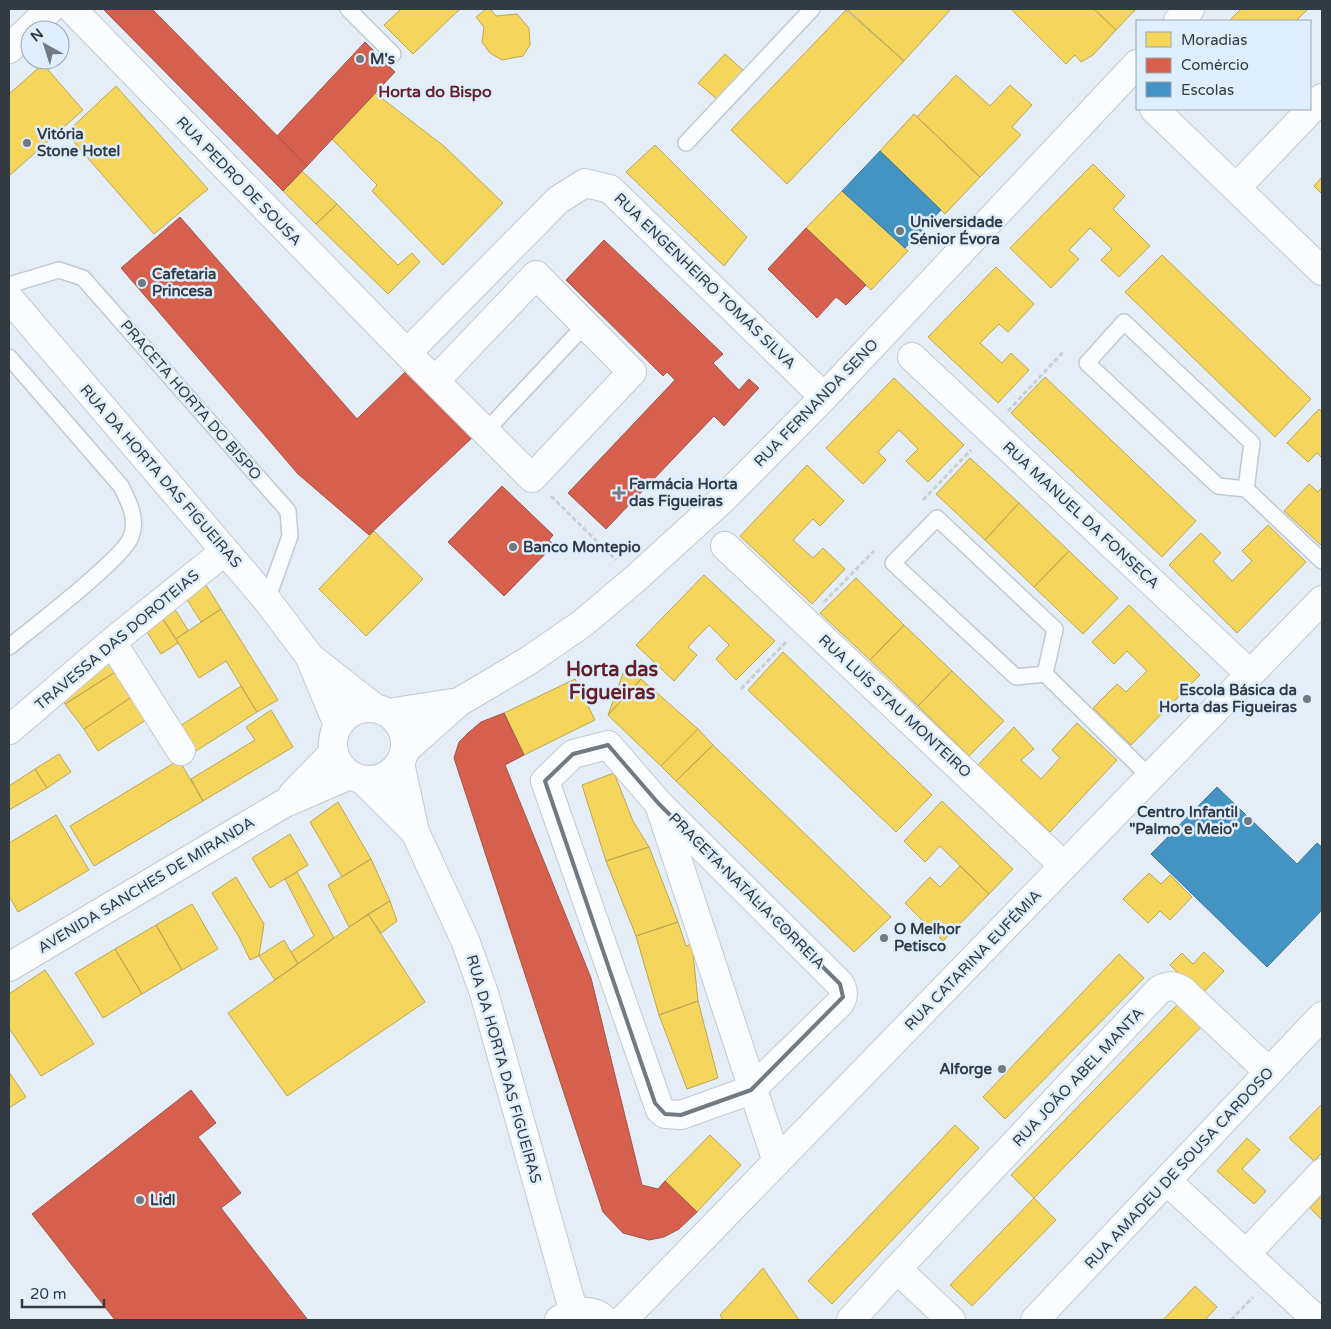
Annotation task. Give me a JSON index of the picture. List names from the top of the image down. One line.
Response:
{"streets":{"street":["RUA PEDRO DE SOUSA","RUA ENGENHEIRO TOMÁS SILVA","RUA FERNANDA SENO","RUA DA HORTA DAS FIGUEIRAS","RUA MANUEL DA FONSECA","TRAVESSA DAS DOROTEIAS","RUA LUÍS STAU MONTEIRO","AVENIDA SANCHES DE MIRANDA","PRACETA NATÁLIA CORREIA","RUA CATARINA EUFÉMIA","RUA JOÃO ABEL MANTA","RUA AMADEU DE SOUSA CARDOSO"],"lane":["PRACETA HORTA DO BISPO"]},"crossings":[["RUA PEDRO DE SOUSA","RUA ENGENHEIRO TOMÁS SILVA"],["RUA ENGENHEIRO TOMÁS SILVA","RUA FERNANDA SENO"],["PRACETA HORTA DO BISPO","RUA DA HORTA DAS FIGUEIRAS"],["RUA FERNANDA SENO","RUA DA HORTA DAS FIGUEIRAS"],["RUA FERNANDA SENO","AVENIDA SANCHES DE MIRANDA"],["RUA DA HORTA DAS FIGUEIRAS","TRAVESSA DAS DOROTEIAS"],["RUA DA HORTA DAS FIGUEIRAS","AVENIDA SANCHES DE MIRANDA"],["RUA MANUEL DA FONSECA","RUA CATARINA EUFÉMIA"],["RUA LUÍS STAU MONTEIRO","RUA CATARINA EUFÉMIA"],["PRACETA NATÁLIA CORREIA","RUA CATARINA EUFÉMIA"],["RUA JOÃO ABEL MANTA","RUA AMADEU DE SOUSA CARDOSO"]],"districts":["Horta do Bispo","Horta das Figueiras"],"places":{"other":["M's","Vitória Stone Hotel","Universidade Sénior Évora","Cafetaria Princesa","Banco Montepio","Escola Básica da Horta das Figueiras","Centro Infantil \"Palmo e Meio\"","O Melhor Petisco","Alforge","Lidl"],"health":["Farmácia Horta das Figueiras"]},"legend":["Moradias","Comércio","Escolas"],"scale_bar":"20 m","north":"top left"}
